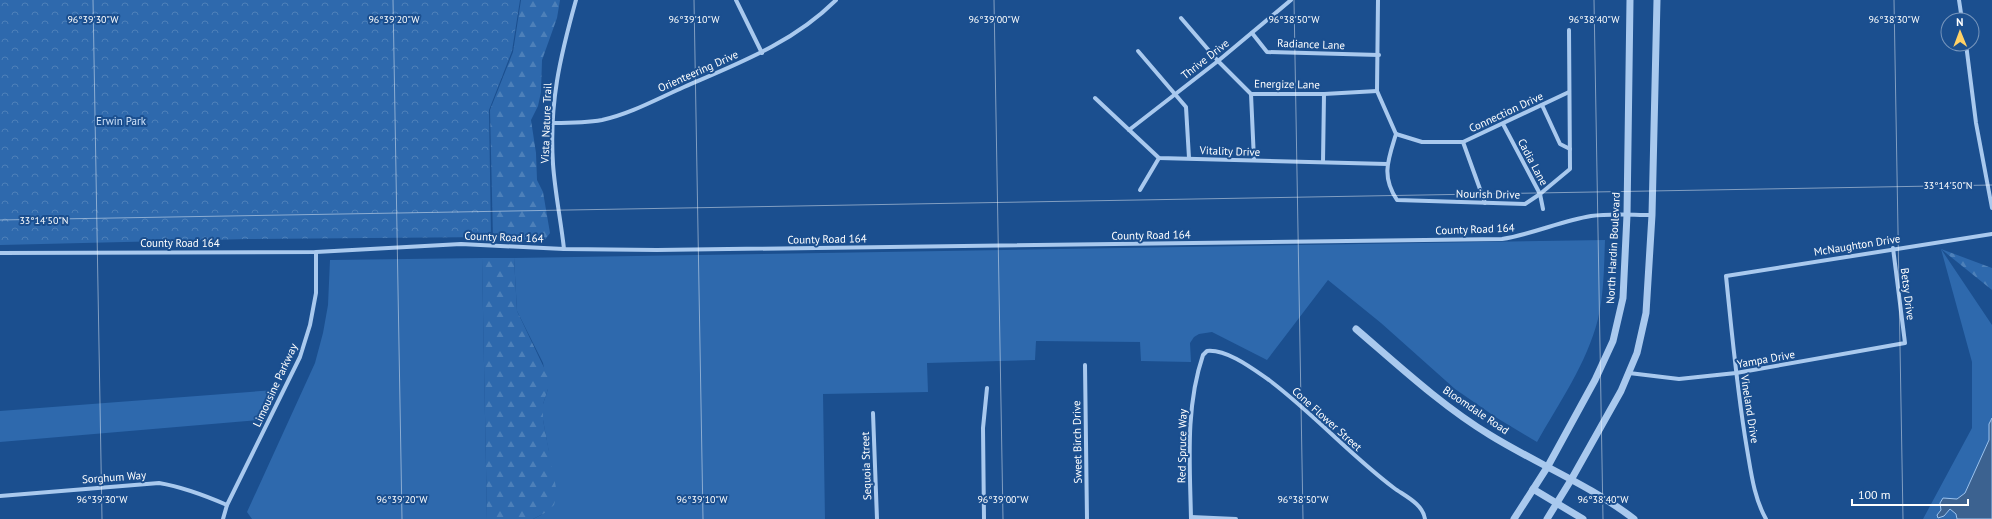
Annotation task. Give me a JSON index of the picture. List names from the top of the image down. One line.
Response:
{"streets":{"street":["Radiance Lane","Thrive Drive","Orienteering Drive","Energize Lane","Connection Drive","Vista Nature Trail","Vitality Drive","Cadia Lane","Nourish Drive","County Road 164","McNaughton Drive","North Hardin Boulevard","Betsy Drive","Yampa Drive","Limousine Parkway","Vineland Drive","Bloomdale Road","Cone Flower Street","Sweet Birch Drive","Red Spruce Way","Sequoia Street","Sorghum Way"]},"crossings":[["Radiance Lane","Thrive Drive"],["Thrive Drive","Energize Lane"],["Orienteering Drive","Vista Nature Trail"],["Connection Drive","Cadia Lane"],["Connection Drive","Nourish Drive"],["Vista Nature Trail","County Road 164"],["Vitality Drive","Nourish Drive"],["Cadia Lane","Nourish Drive"],["County Road 164","North Hardin Boulevard"],["County Road 164","Limousine Parkway"],["McNaughton Drive","Betsy Drive"],["McNaughton Drive","Vineland Drive"],["North Hardin Boulevard","Bloomdale Road"],["Betsy Drive","Yampa Drive"],["Yampa Drive","Vineland Drive"],["Limousine Parkway","Sorghum Way"],["Cone Flower Street","Red Spruce Way"]],"parks":["Erwin Park"],"scale_bar":"100 m","north":"top","coordinates":["96°39'30\"W","96°39'20\"W","96°39'10\"W","96°39'00\"W","96°38'50\"W","96°38'40\"W","96°38'30\"W","33°14'50\"N"]}
